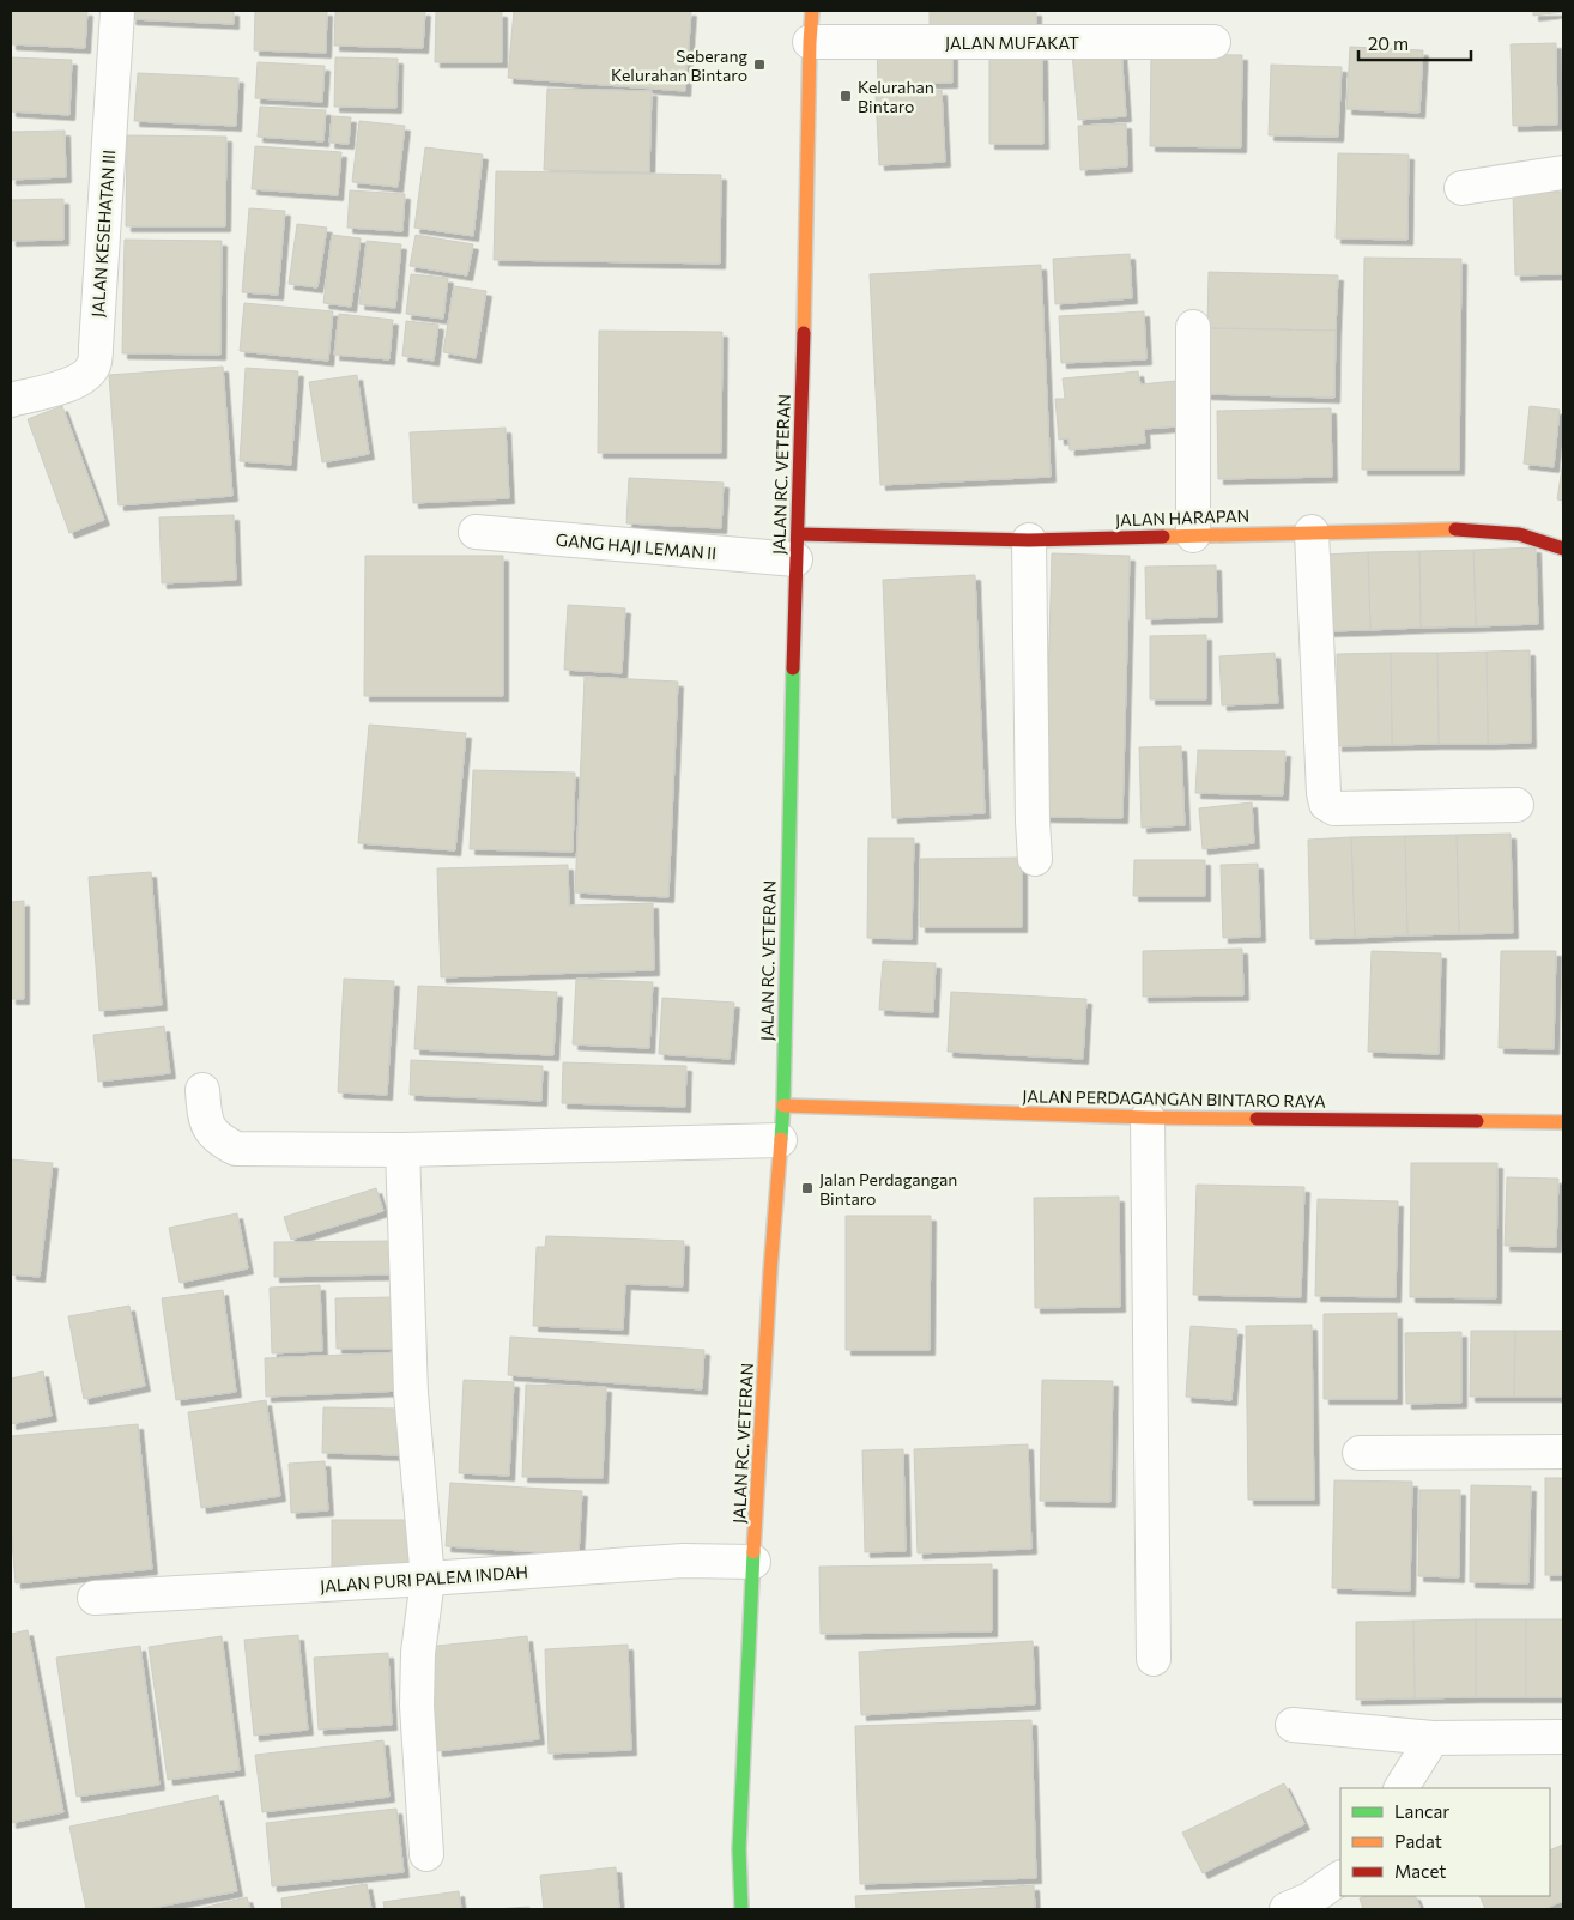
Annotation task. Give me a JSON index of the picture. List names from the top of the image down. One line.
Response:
{"streets":{"main road":["JALAN RC. VETERAN","JALAN HARAPAN","JALAN PERDAGANGAN BINTARO RAYA"],"street":["JALAN MUFAKAT","JALAN KESEHATAN III","GANG HAJI LEMAN II","JALAN PURI PALEM INDAH"]},"crossings":[["JALAN MUFAKAT","JALAN RC. VETERAN"],["JALAN RC. VETERAN","JALAN HARAPAN"],["JALAN RC. VETERAN","GANG HAJI LEMAN II"],["JALAN RC. VETERAN","JALAN PERDAGANGAN BINTARO RAYA"],["JALAN RC. VETERAN","JALAN PURI PALEM INDAH"],["JALAN HARAPAN","GANG HAJI LEMAN II"]],"places":{"transit":["Seberang Kelurahan Bintaro","Kelurahan Bintaro","Jalan Perdagangan Bintaro"]},"legend":["Lancar","Padat","Macet"],"scale_bar":"20 m"}
